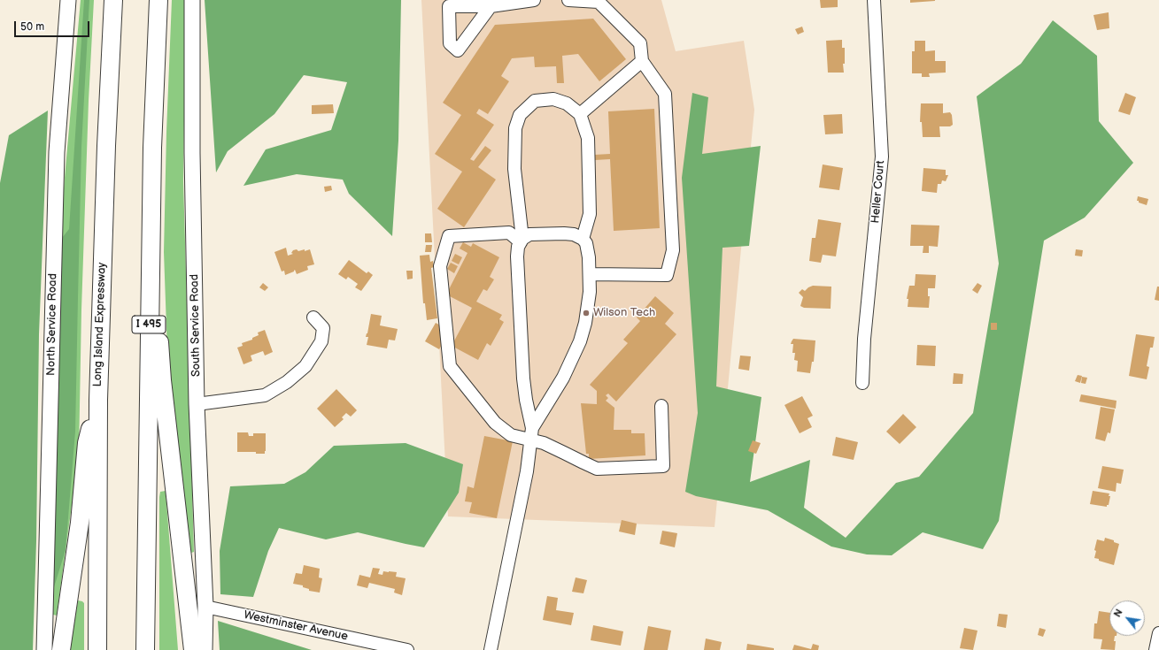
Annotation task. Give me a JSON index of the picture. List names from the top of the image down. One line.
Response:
{"streets":{"highway":["Long Island Expressway","I 495"],"main road":["North Service Road","South Service Road"],"street":["Heller Court","Westminster Avenue"]},"crossings":[["South Service Road","Westminster Avenue"]],"places":["Wilson Tech"],"scale_bar":"50 m","north":"top left"}
